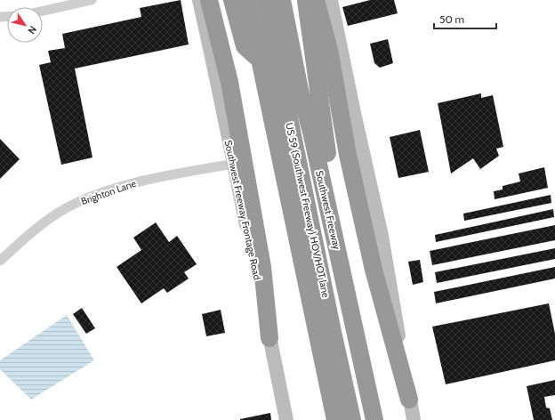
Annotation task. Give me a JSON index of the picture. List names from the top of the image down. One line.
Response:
{"streets":{"highway":["US 59 (Southwest Freeway) HOV/HOT lane","Southwest Freeway"],"main road":["Southwest Freeway Frontage Road"],"street":["Brighton Lane"]},"crossings":[["Brighton Lane","Southwest Freeway Frontage Road"]],"scale_bar":"50 m","north":"bottom right"}
